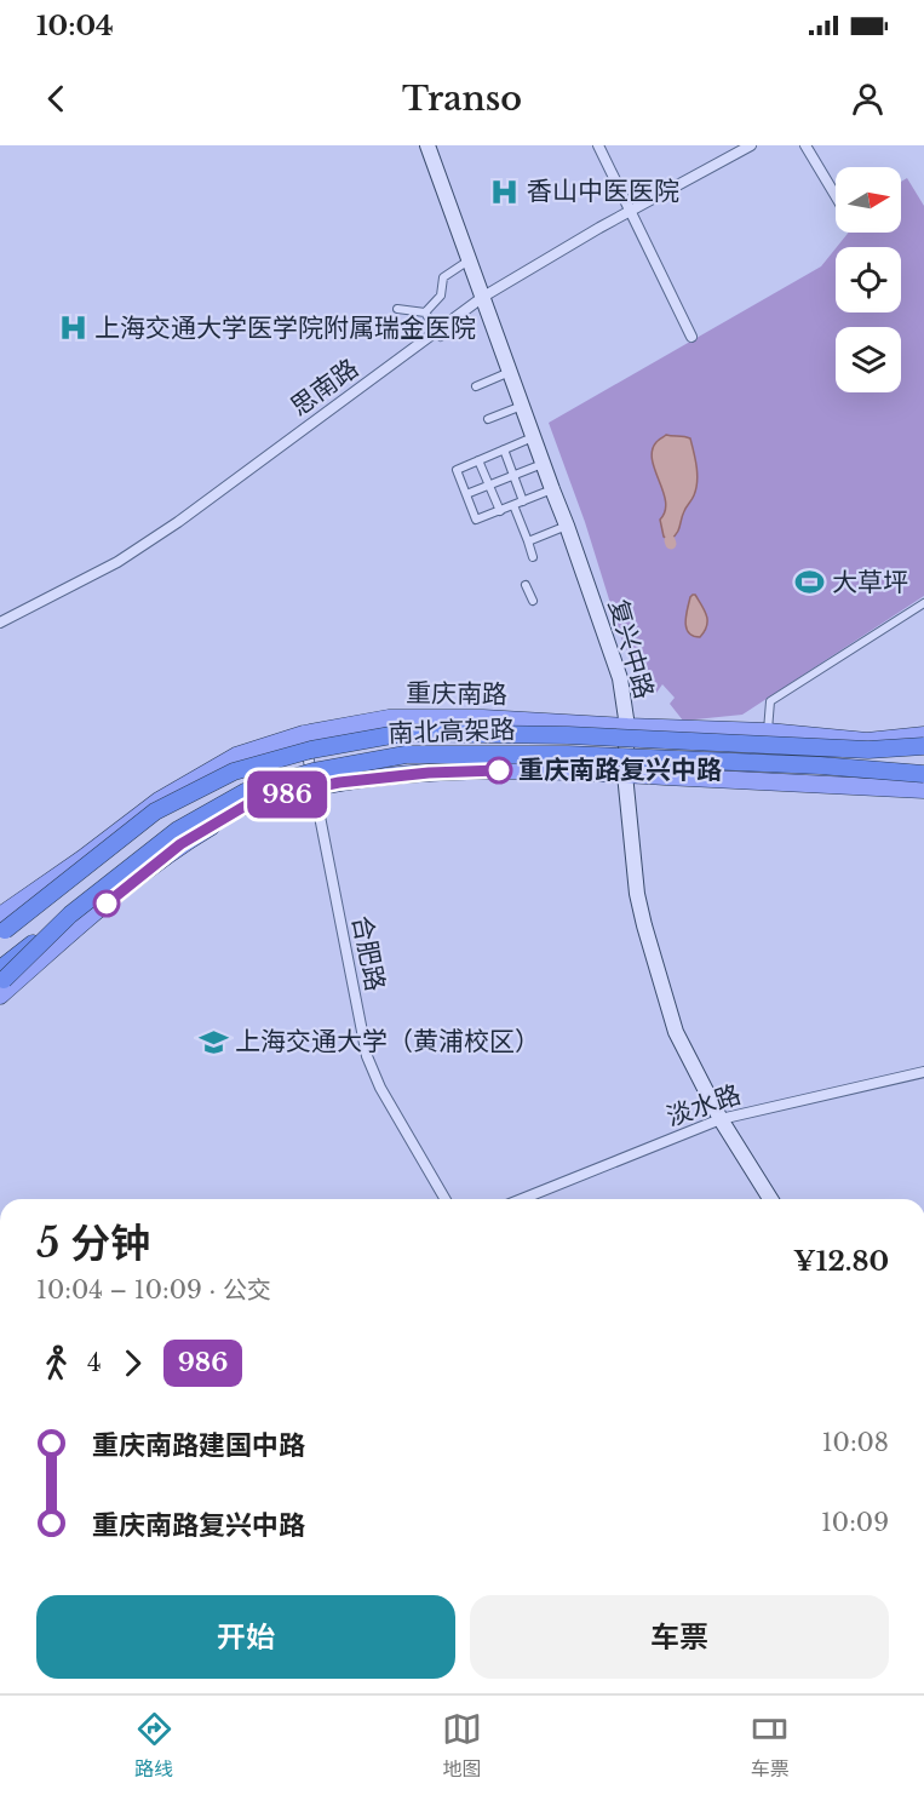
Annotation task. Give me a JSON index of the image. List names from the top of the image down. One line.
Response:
{"streets":{"highway":["南北高架路"],"main road":["复兴中路","重庆南路"],"street":["思南路","合肥路","淡水路"]},"crossings":[["思南路","复兴中路"],["复兴中路","重庆南路"],["复兴中路","淡水路"],["重庆南路","南北高架路"],["重庆南路","合肥路"]],"places":{"hospital":["香山中医医院","上海交通大学医学院附属瑞金医院"],"sports":["大草坪"],"other":["重庆南路复兴中路"],"school or university":["上海交通大学（黄浦校区）"]},"lines":["bus line 986"],"north":"right","page":{"status":"10:04","header":"Transo","on_map":"986","heading":["5 分钟","10:04 – 10:09 · 公交","¥12.80"],"legs":["4","986"],"list":[{"name":"重庆南路建国中路","value":"10:08"},{"name":"重庆南路复兴中路","value":"10:09"}],"buttons":["开始","车票"],"tabs":["路线","地图","车票"]}}
